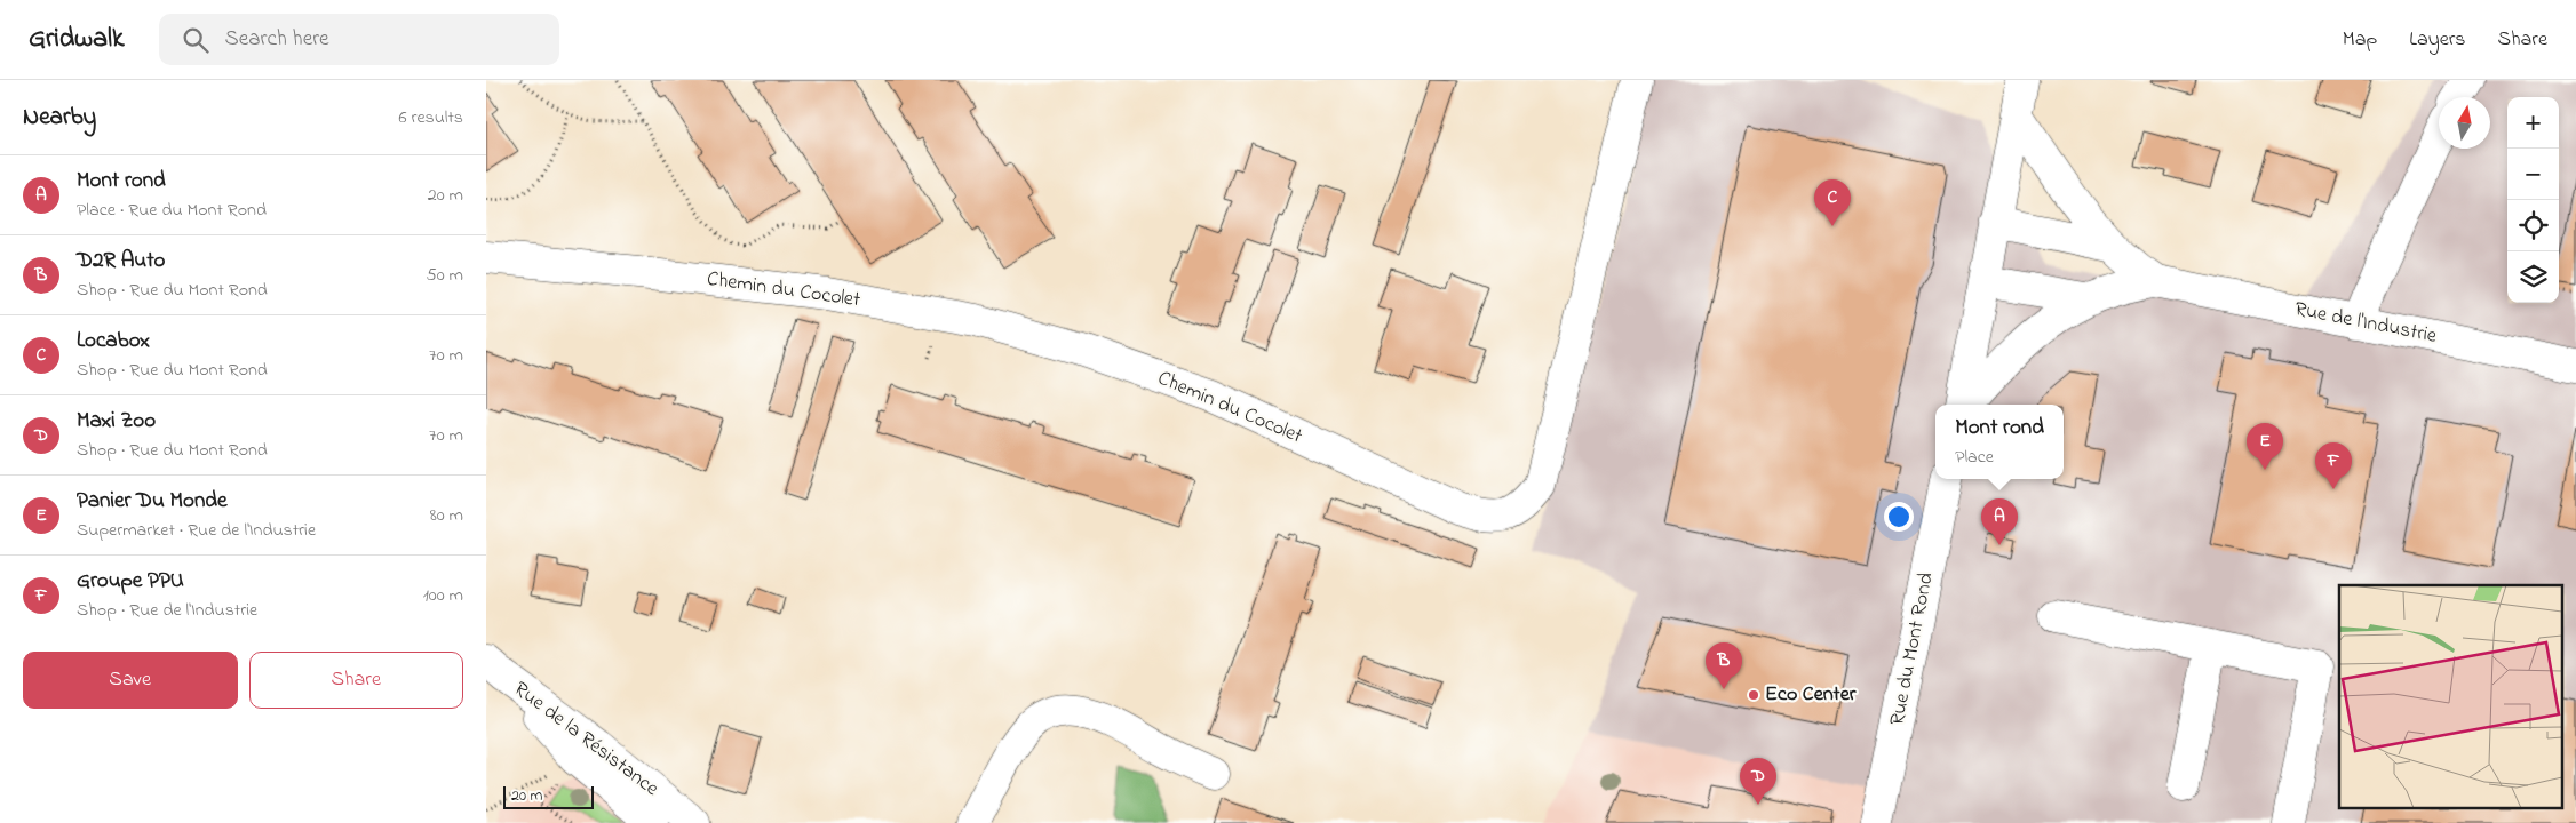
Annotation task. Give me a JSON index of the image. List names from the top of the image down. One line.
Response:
{"streets":{"street":["Chemin du Cocolet","Rue de l'Industrie","Rue du Mont Rond","Rue de la Résistance"]},"places":["Eco Center"],"scale_bar":"20 m","north":"top","page":{"header":"Gridwalk","search":"Search here","nav":["Map","Layers","Share"],"heading":["Nearby","6 results"],"map_buttons":["+","−"],"list":[{"mark":"A","name":"Mont rond","note":"Place · Rue du Mont Rond","value":"20 m"},{"mark":"B","name":"D2R Auto","note":"Shop · Rue du Mont Rond","value":"50 m"},{"mark":"C","name":"Locabox","note":"Shop · Rue du Mont Rond","value":"70 m"},{"mark":"D","name":"Maxi Zoo","note":"Shop · Rue du Mont Rond","value":"70 m"},{"mark":"E","name":"Panier Du Monde","note":"Supermarket · Rue de l'Industrie","value":"80 m"},{"mark":"F","name":"Groupe PPU","note":"Shop · Rue de l'Industrie","value":"100 m"}],"pins":["C","E","F","A","B","D"],"popup":["Mont rond","Place"],"buttons":["Save","Share"],"scale":"20 m"}}
